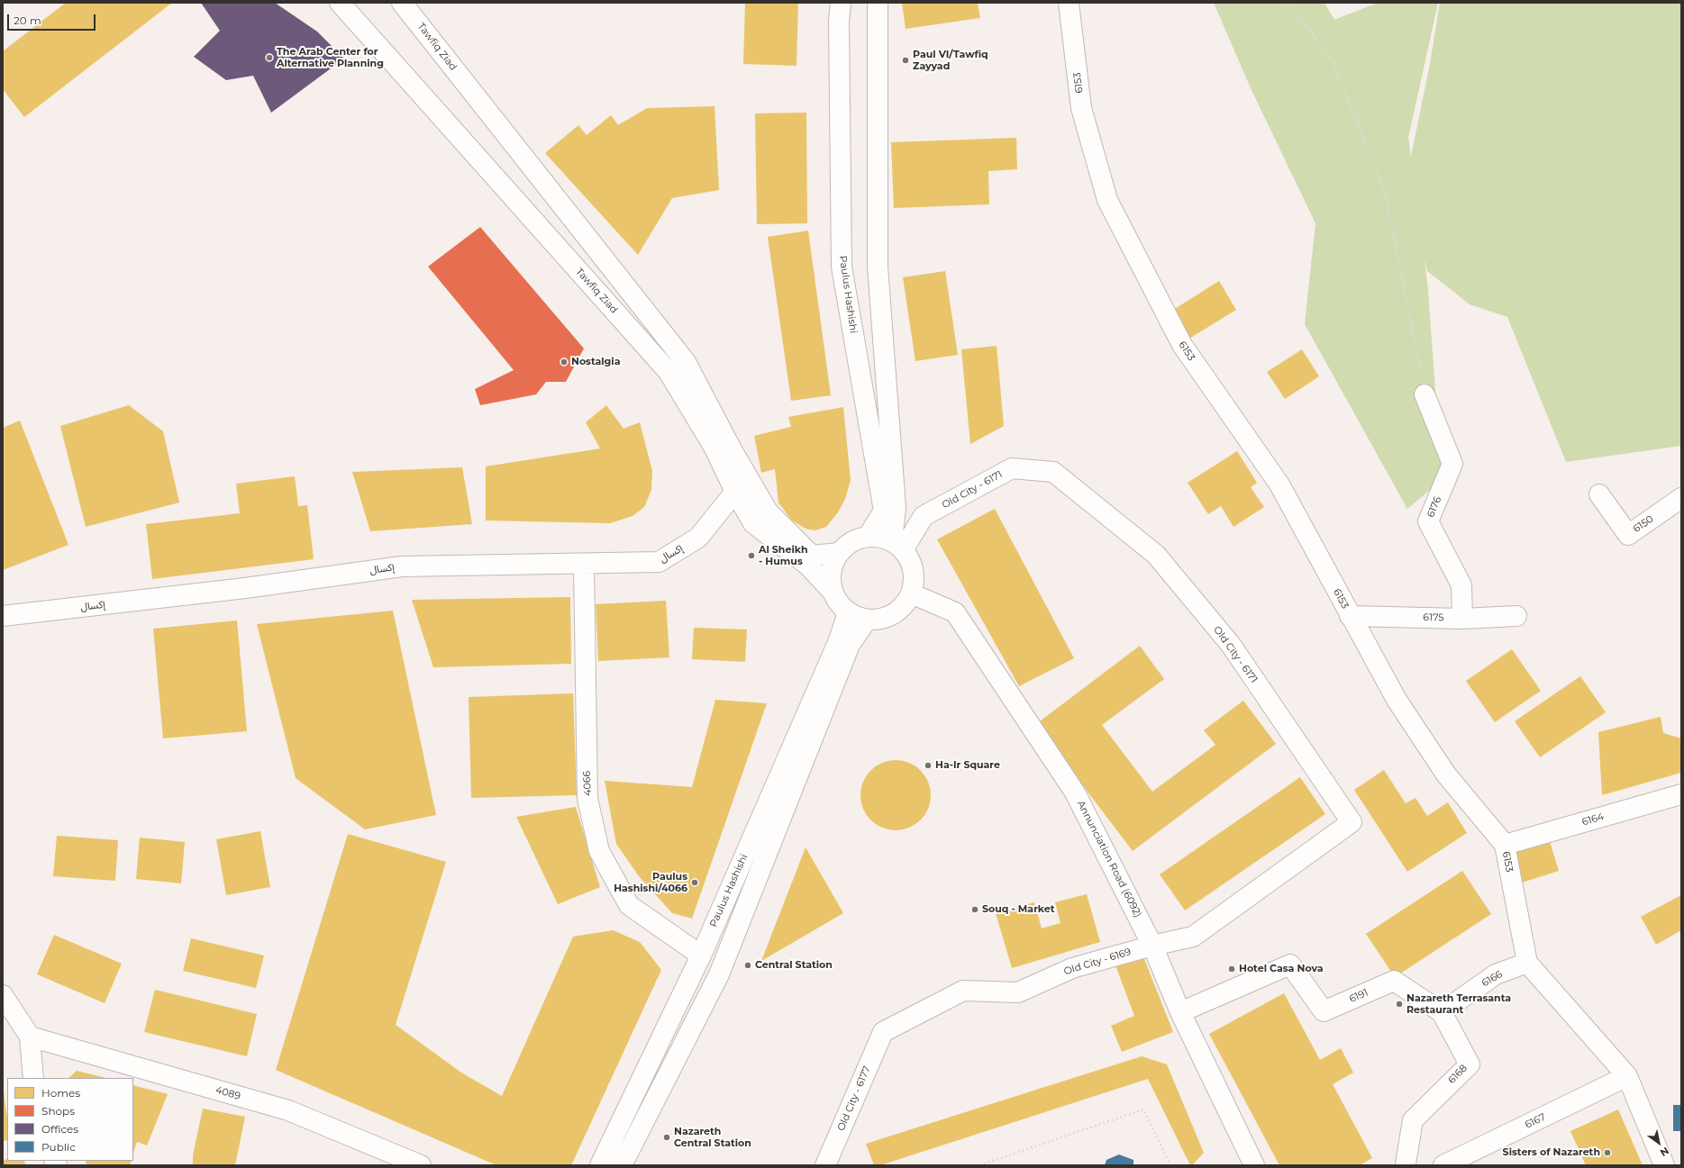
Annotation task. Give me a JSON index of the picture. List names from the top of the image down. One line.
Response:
{"streets":{"street":["Tawfiq Ziad","6153","Paulus Hashishi","Old City - 6171","6176","6150","إكسال","6175","4066","6164","Annunciation Road (6092)","Old City - 6169","6166","6191","6168","4089","Old City - 6177","6167"]},"crossings":[["Tawfiq Ziad","Paulus Hashishi"],["Tawfiq Ziad","Old City - 6171"],["Tawfiq Ziad","إكسال"],["Tawfiq Ziad","Annunciation Road (6092)"],["6153","6175"],["6153","6164"],["6153","6166"],["Paulus Hashishi","Old City - 6171"],["Paulus Hashishi","4066"],["Paulus Hashishi","Annunciation Road (6092)"],["Old City - 6171","Annunciation Road (6092)"],["Old City - 6171","Old City - 6169"],["6176","6175"],["إكسال","4066"],["Annunciation Road (6092)","Old City - 6169"],["Annunciation Road (6092)","6191"],["Old City - 6169","Old City - 6177"],["6166","6168"],["6191","6168"]],"places":["The Arab Center for Alternative Planning","Paul VI/Tawfiq Zayyad","Nostalgia","Al Sheikh - Humus","Ha-Ir Square","Paulus Hashishi/4066","Souq - Market","Central Station","Hotel Casa Nova","Nazareth Terrasanta Restaurant","Nazareth Central Station","Sisters of Nazareth"],"legend":["Homes","Shops","Offices","Public"],"scale_bar":"20 m","north":"bottom right"}
